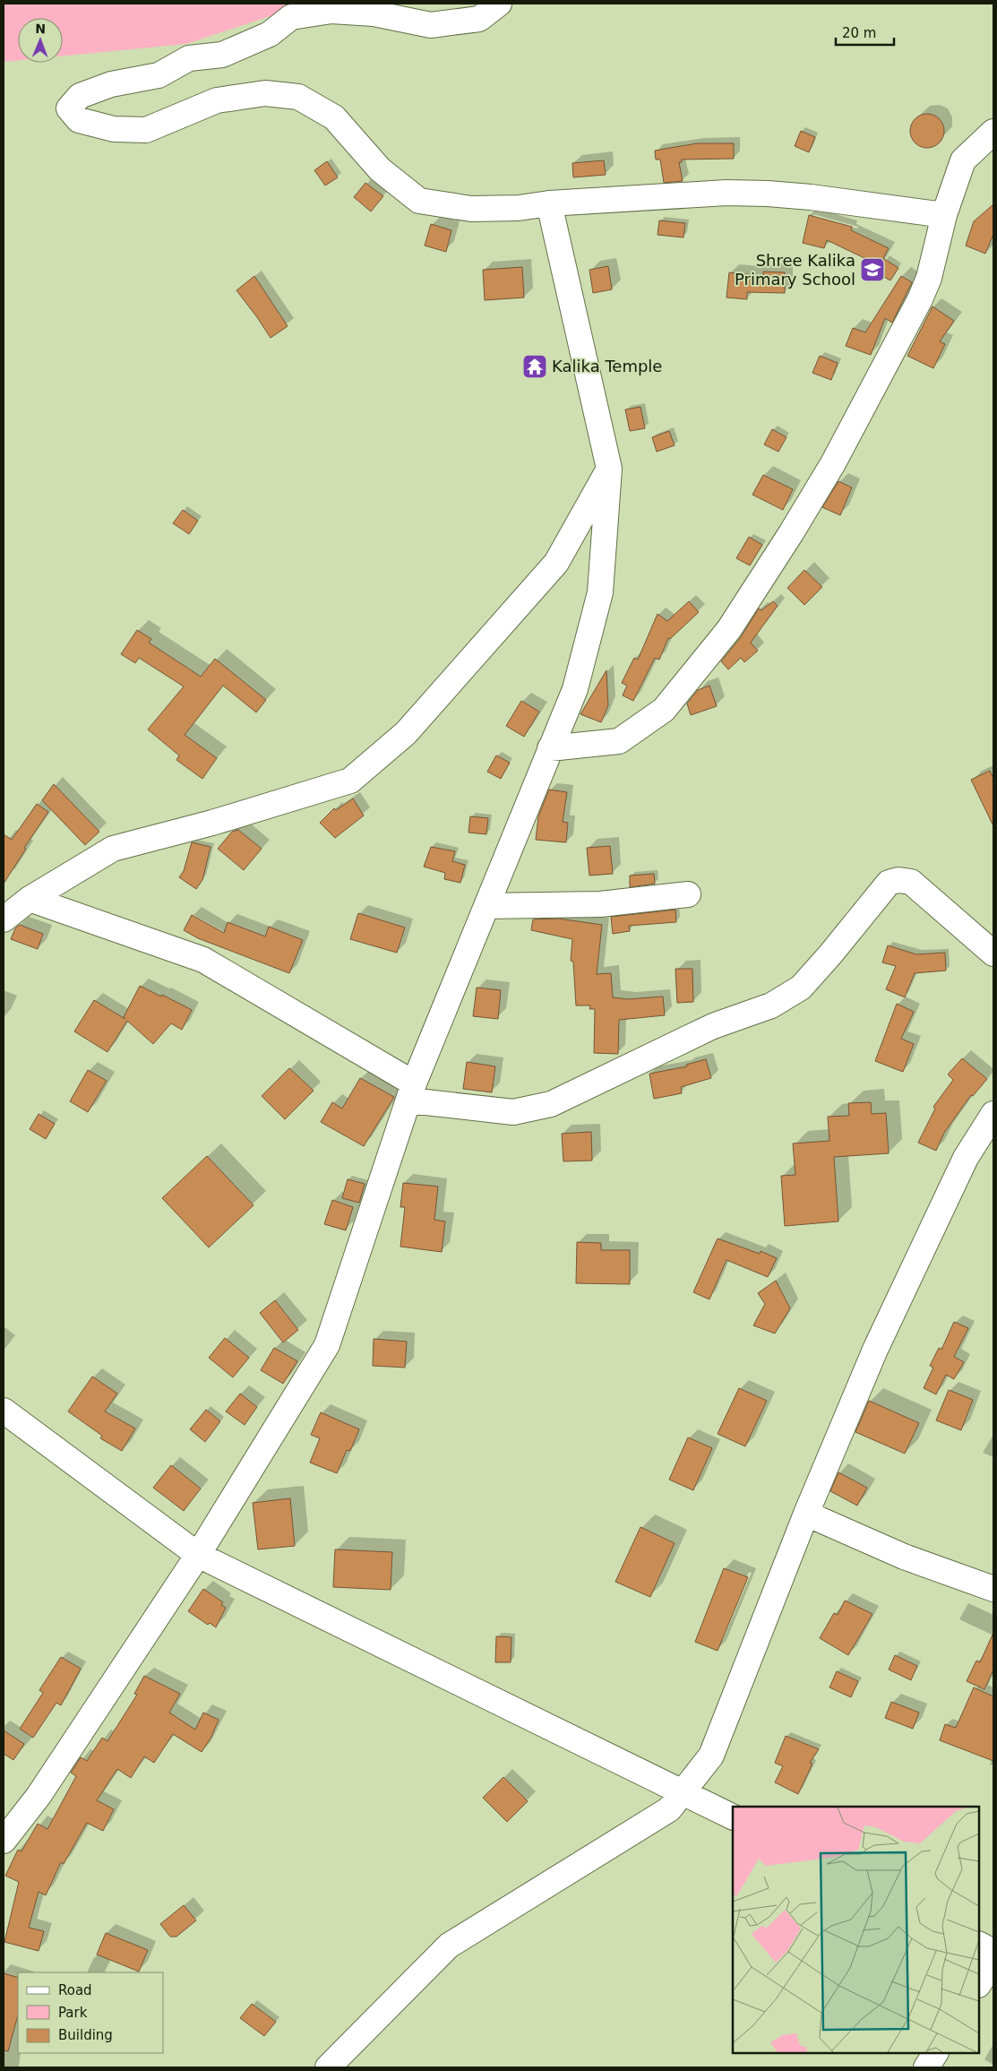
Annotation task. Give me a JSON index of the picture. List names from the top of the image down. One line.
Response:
{"places":{"school or university":["Shree Kalika Primary School"],"temple":["Kalika Temple"]},"legend":["Road","Park","Building"],"scale_bar":"20 m","north":"top"}
